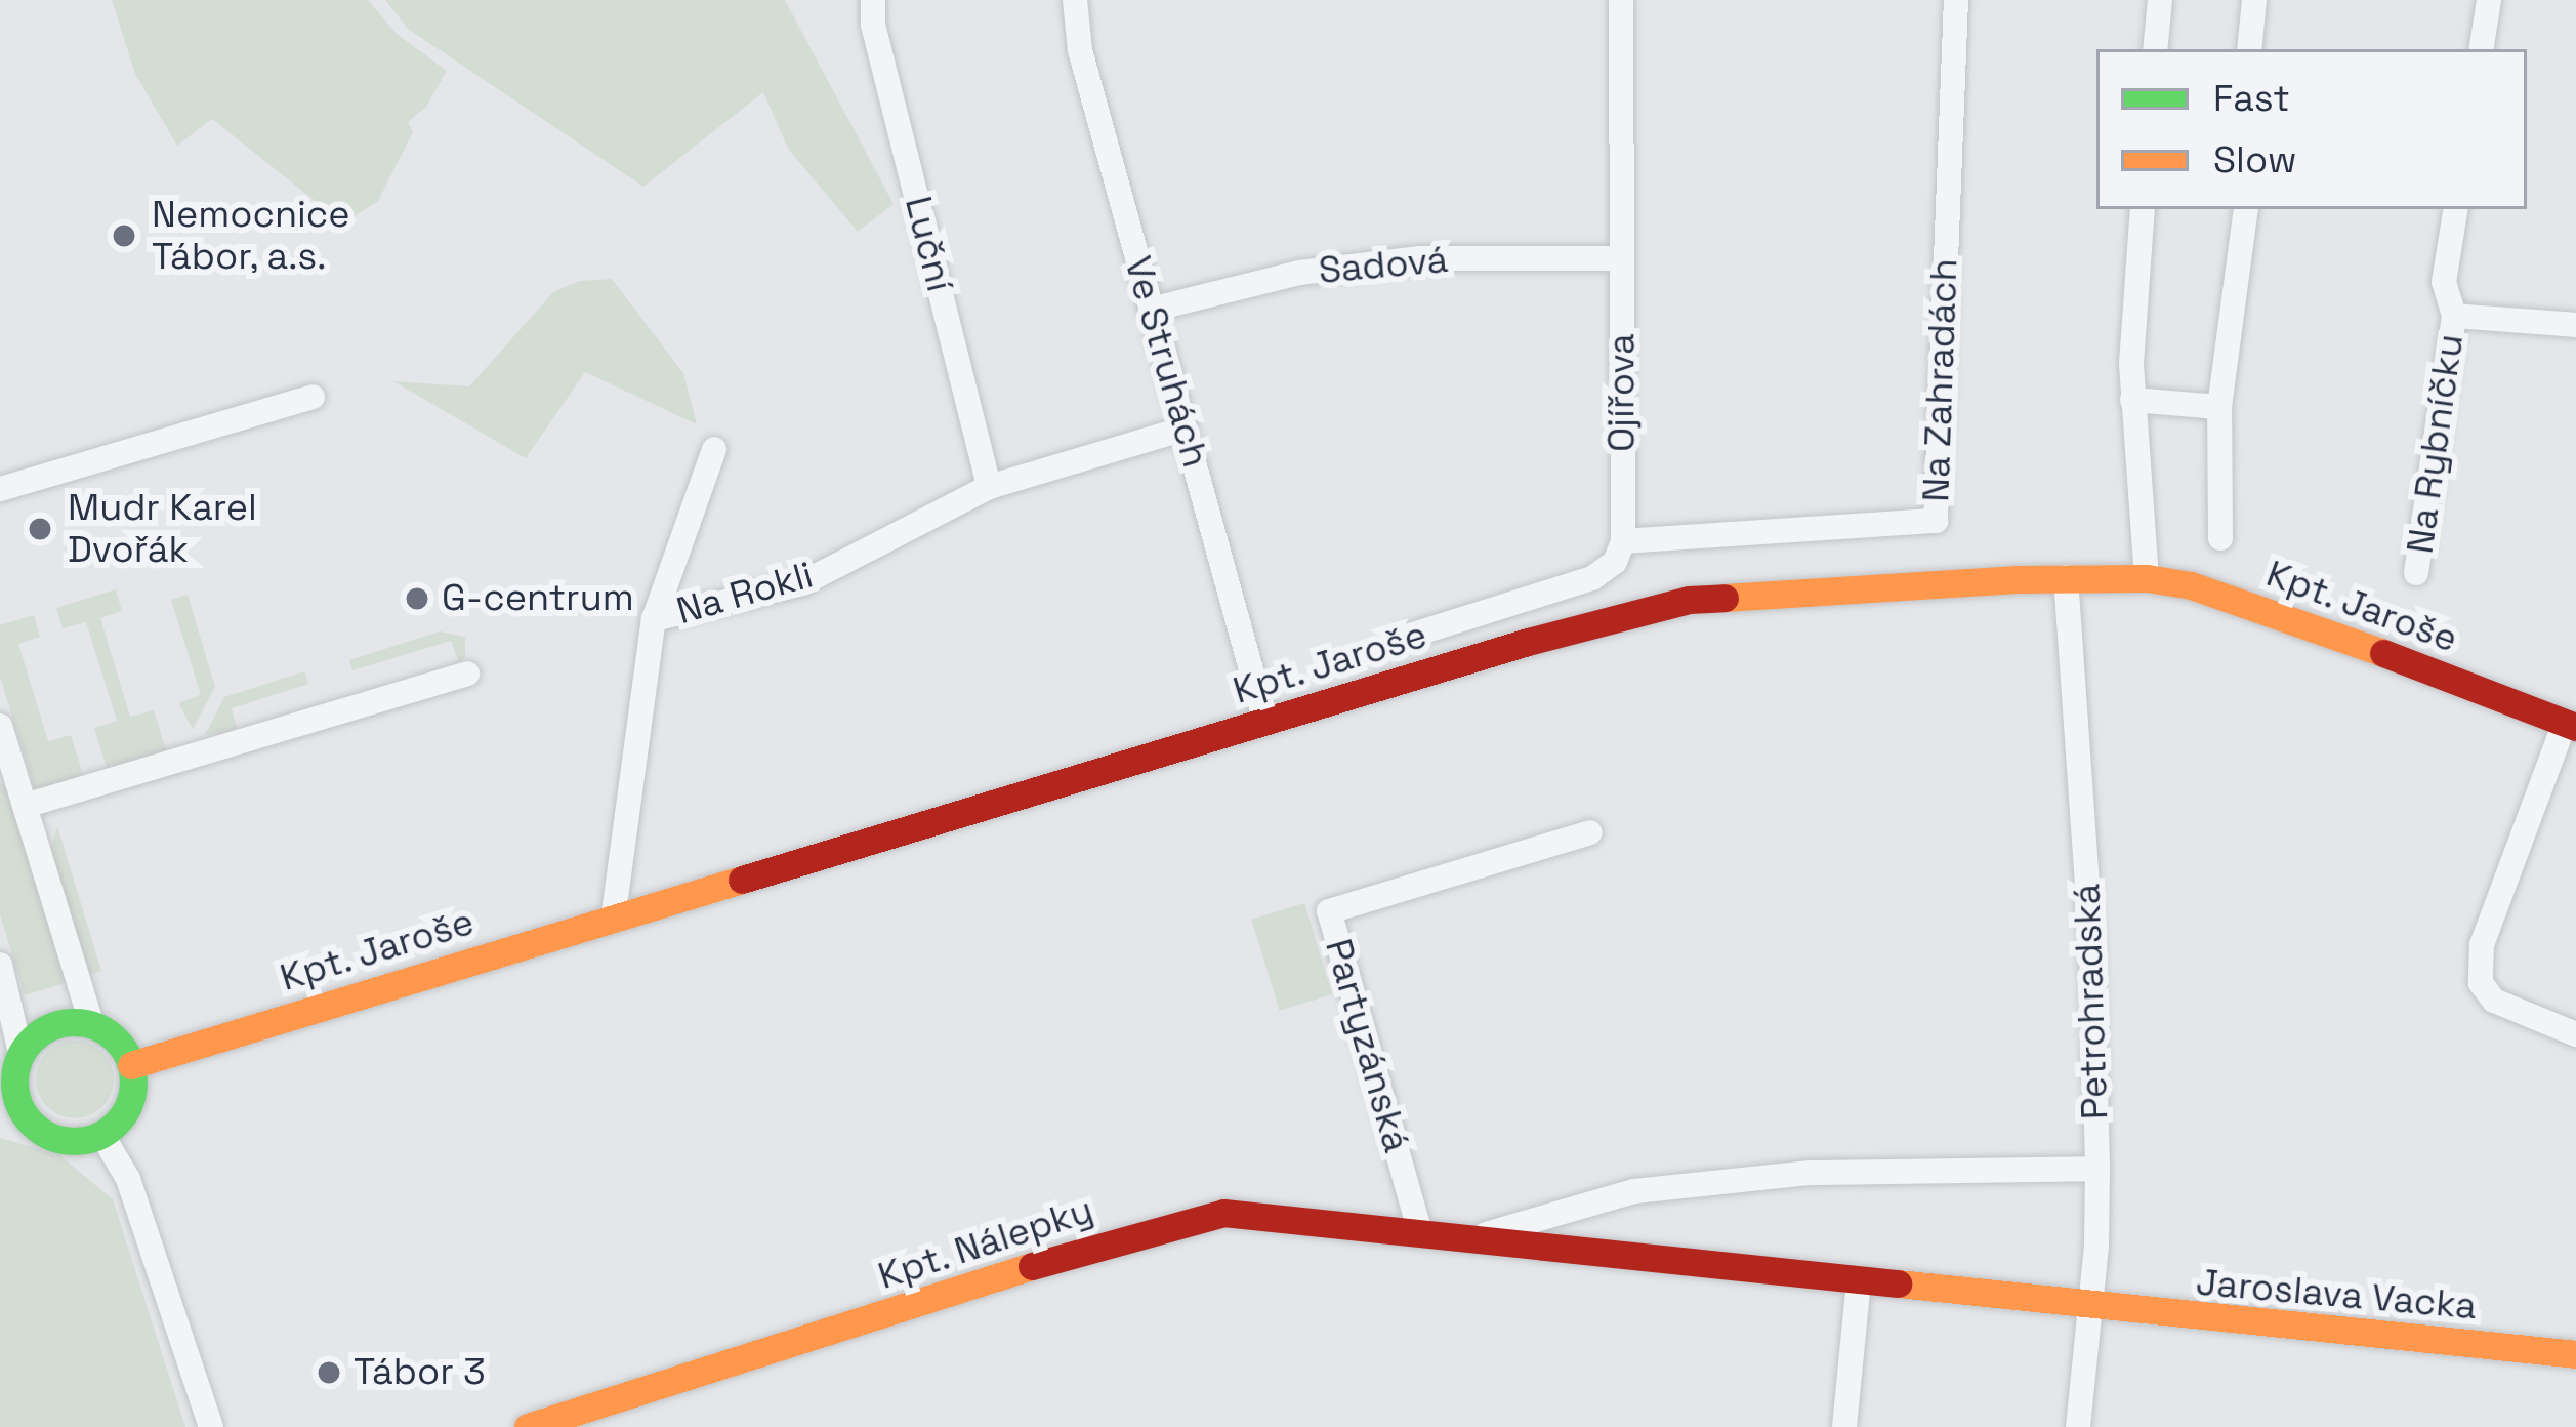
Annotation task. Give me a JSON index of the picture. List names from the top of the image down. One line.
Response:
{"streets":{"street":["Luční","Sadová","Ve Struhách","Na Zahradách","Ojířova","Na Rybníčku","Na Rokli","Kpt. Jaroše","Petrohradská","Partyzánská","Kpt. Nálepky","Jaroslava Vacka"]},"crossings":[["Luční","Na Rokli"],["Sadová","Ve Struhách"],["Sadová","Ojířova"],["Ve Struhách","Na Rokli"],["Ve Struhách","Kpt. Jaroše"],["Na Zahradách","Ojířova"],["Na Rokli","Kpt. Jaroše"],["Kpt. Jaroše","Petrohradská"],["Petrohradská","Kpt. Nálepky"],["Petrohradská","Jaroslava Vacka"],["Partyzánská","Kpt. Nálepky"],["Kpt. Nálepky","Jaroslava Vacka"]],"places":["Nemocnice Tábor, a.s.","Mudr Karel Dvořák","G-centrum","Tábor 3"],"legend":["Fast","Slow"]}
